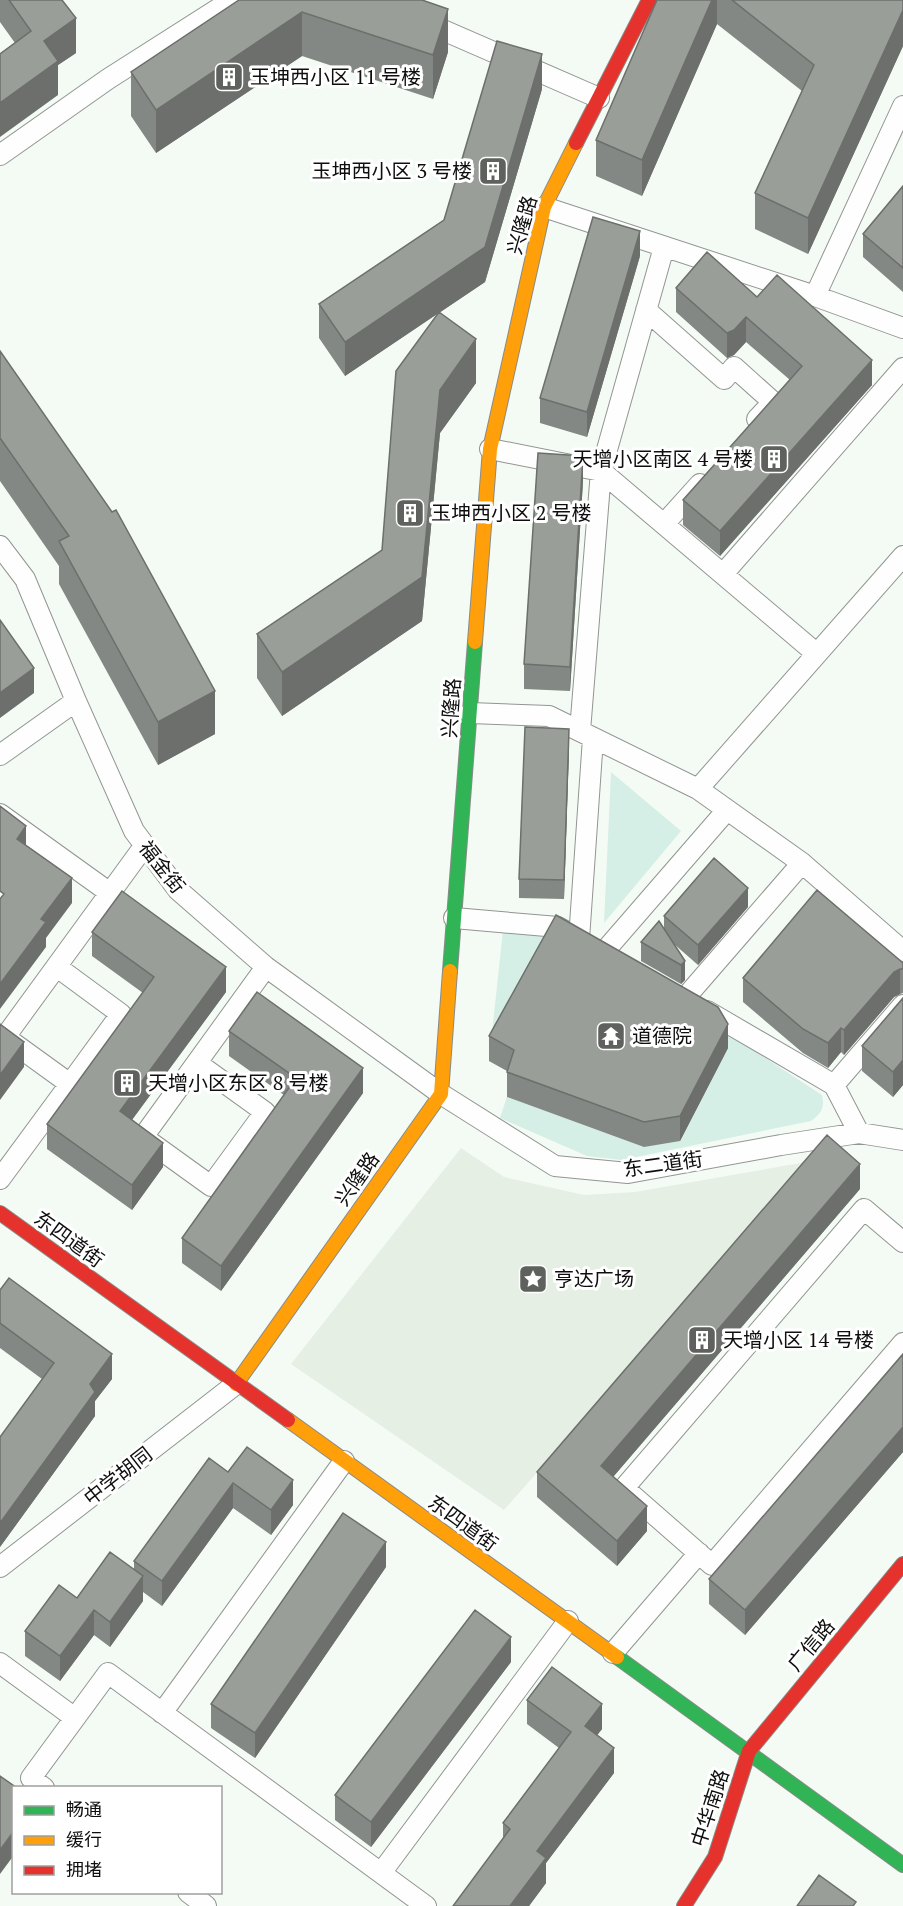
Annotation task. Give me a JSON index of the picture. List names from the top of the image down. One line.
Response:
{"streets":{"main road":["兴隆路","东四道街","广信路","中华南路"],"street":["福金街","东二道街","中学胡同"]},"crossings":[["兴隆路","福金街"],["兴隆路","东二道街"],["兴隆路","东四道街"],["兴隆路","中学胡同"],["福金街","东二道街"],["东四道街","中学胡同"],["东四道街","广信路"],["东四道街","中华南路"],["广信路","中华南路"]],"places":{"building":["玉坤西小区 11 号楼","玉坤西小区 3 号楼","天增小区南区 4 号楼","玉坤西小区 2 号楼","天增小区东区 8 号楼","天增小区 14 号楼"],"temple":["道德院"],"place":["亨达广场"]},"legend":["畅通","缓行","拥堵"]}
